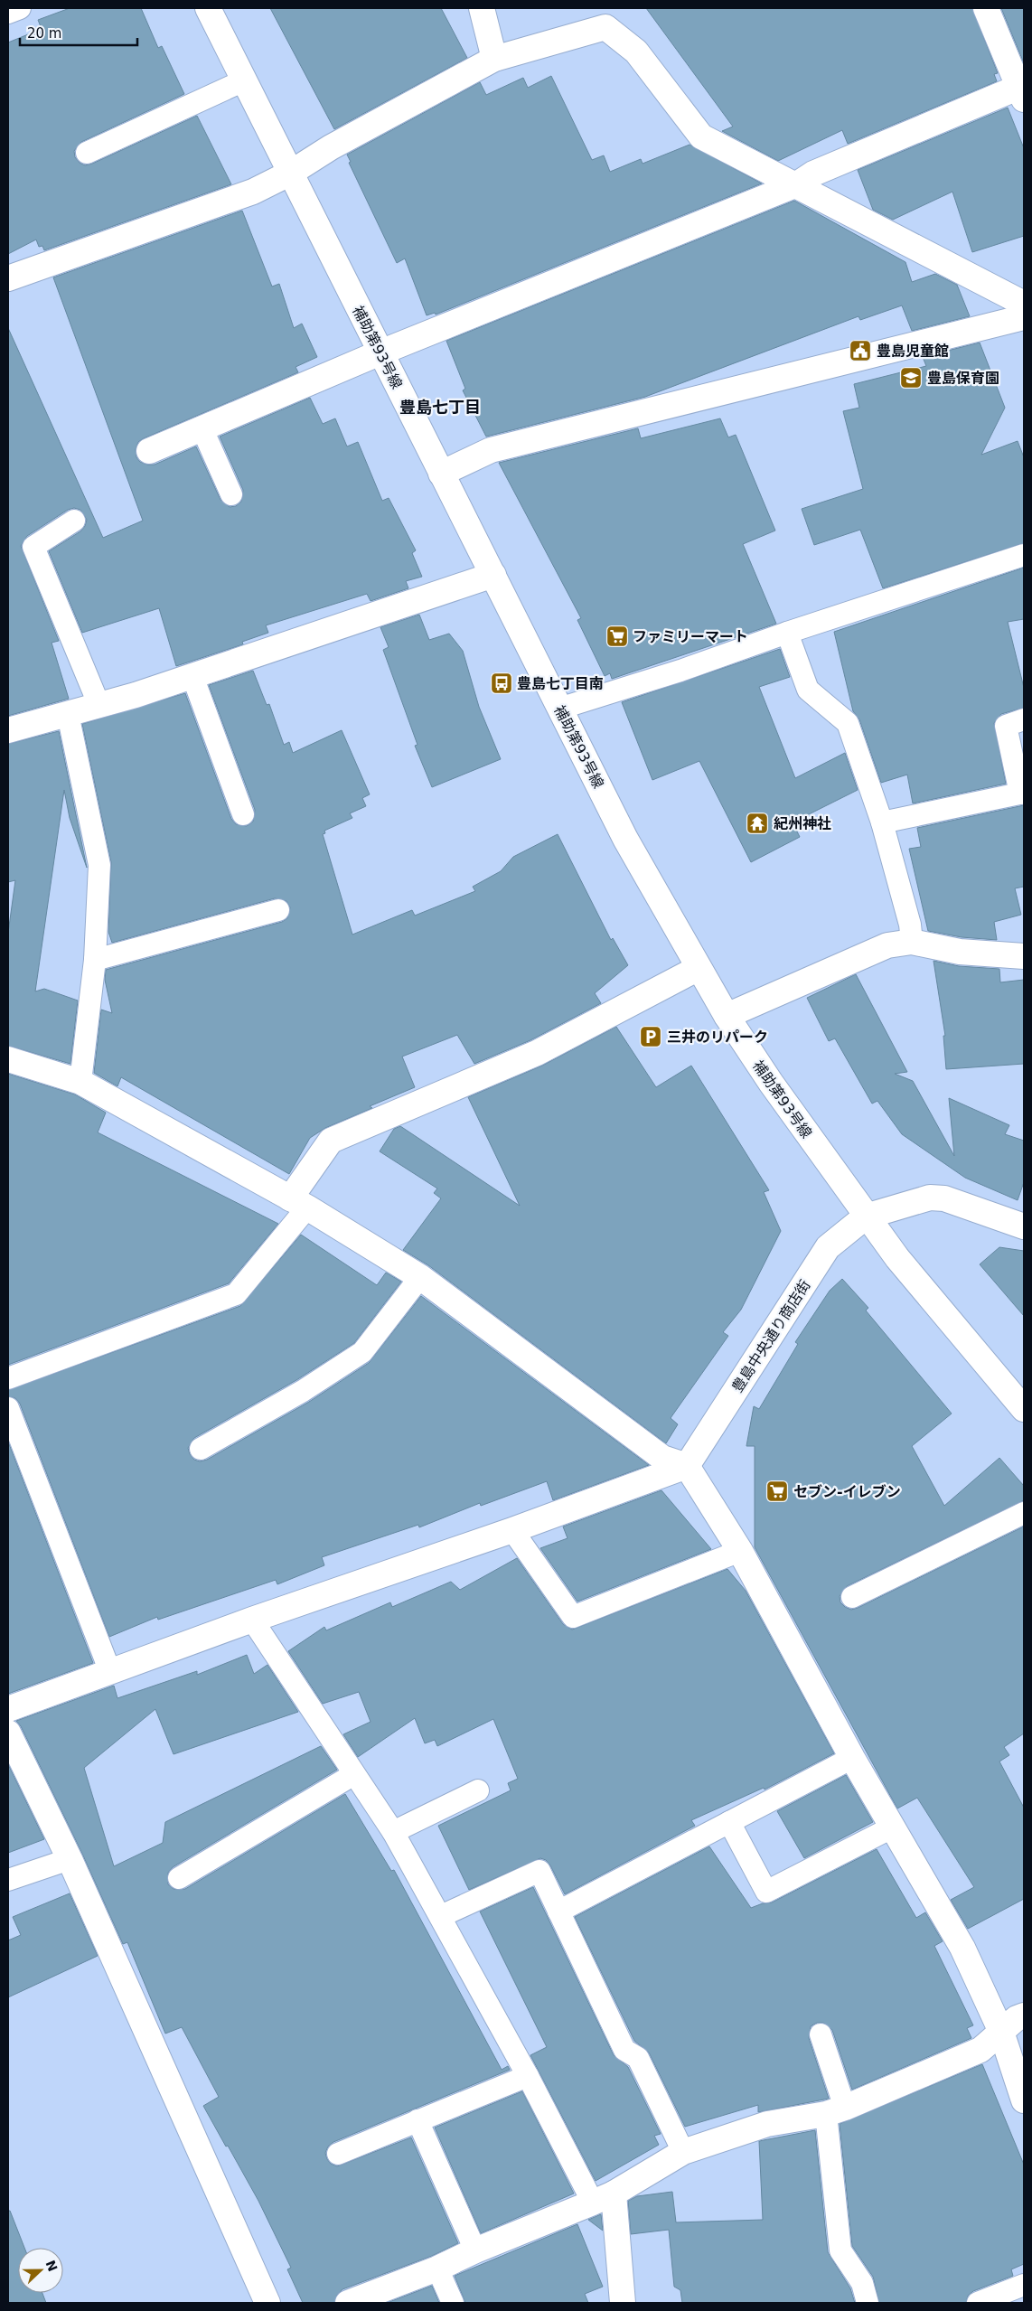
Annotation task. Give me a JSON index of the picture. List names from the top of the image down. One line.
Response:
{"streets":{"street":["補助第93号線","豊島中央通り商店街"]},"crossings":[["補助第93号線","豊島中央通り商店街"]],"districts":["豊島七丁目"],"places":{"public building":["豊島児童館"],"school or university":["豊島保育園"],"supermarket":["ファミリーマート","セブン-イレブン"],"bus stop":["豊島七丁目南"],"temple":["紀州神社"],"parking":["三井のリパーク"]},"scale_bar":"20 m","north":"right"}
